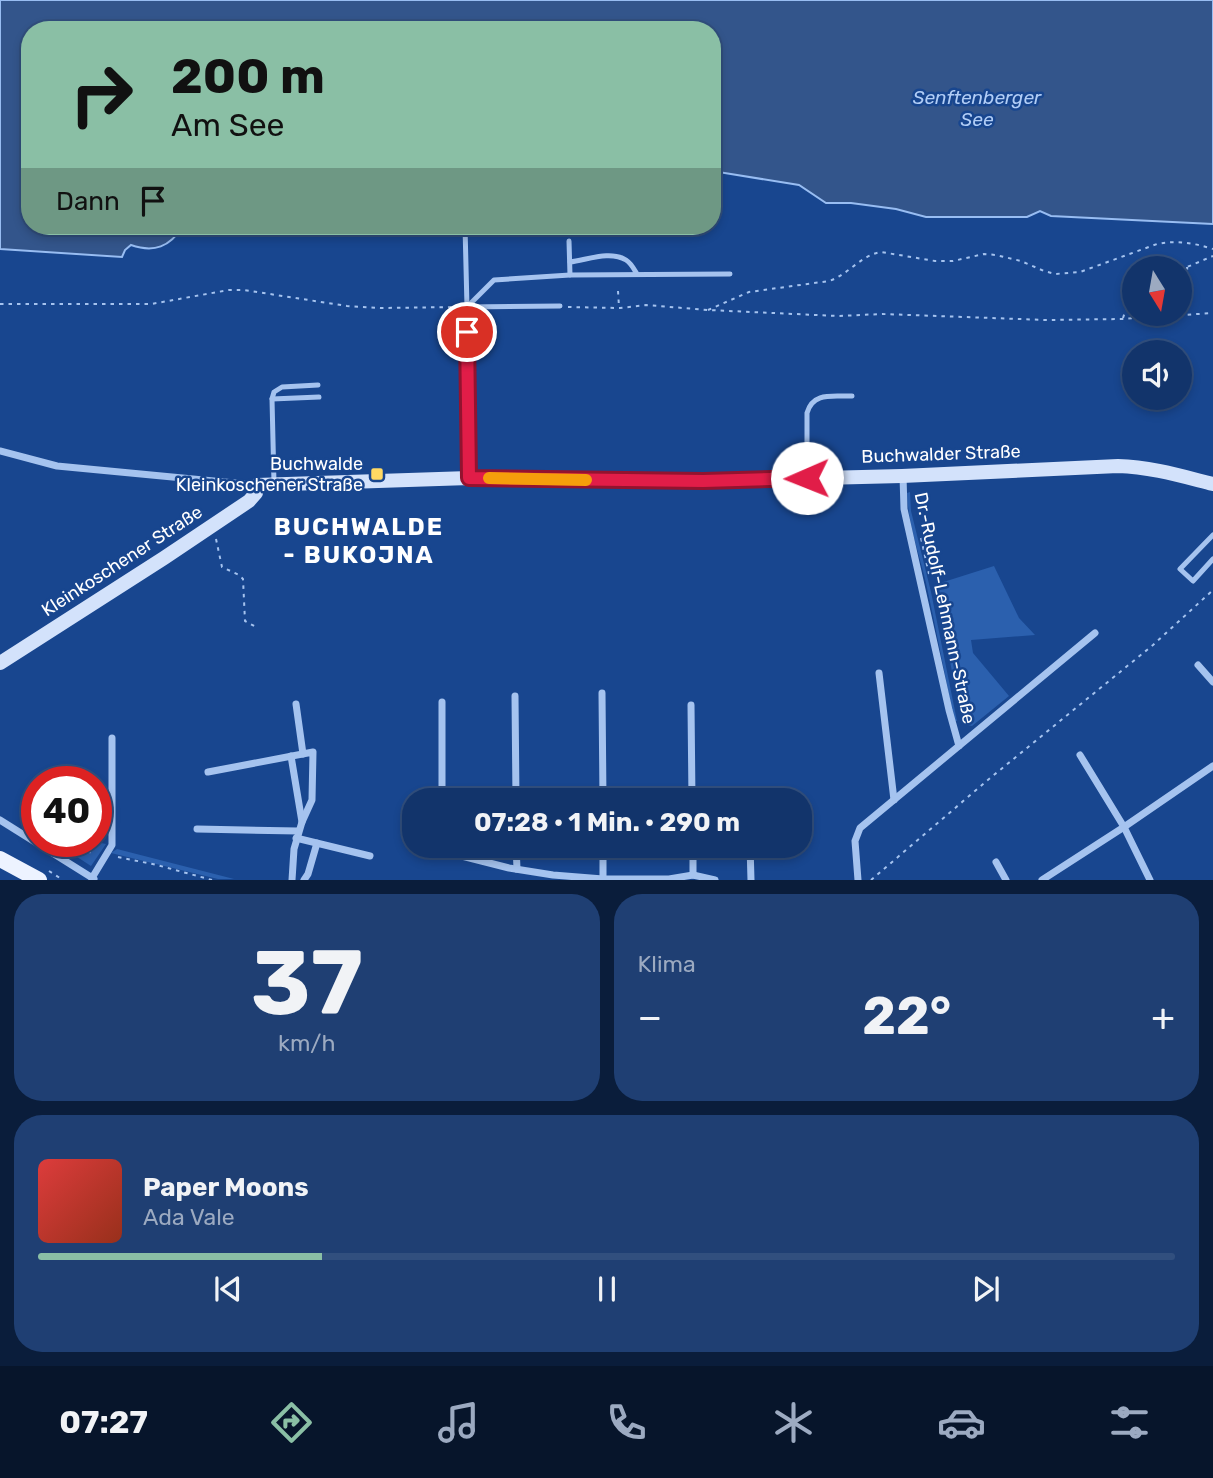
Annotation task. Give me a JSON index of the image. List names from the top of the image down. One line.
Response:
{"streets":{"street":["Buchwalder Straße","Kleinkoschener Straße","Dr.-Rudolf-Lehmann-Straße"]},"crossings":[["Buchwalder Straße","Kleinkoschener Straße"],["Buchwalder Straße","Dr.-Rudolf-Lehmann-Straße"]],"districts":["BUCHWALDE - BUKOJNA"],"water":["Senftenberger See"],"places":{"transit":["Buchwalde Kleinkoschener Straße"]},"north":"bottom","page":{"turn":["200 m","Am See"],"then":"Dann","limit":"40","trip":"07:28 · 1 Min. · 290 m","tile":[["37","km/h"],"Klima"],"heat":["−","22°","+"],"song":["Paper Moons","Ada Vale"],"tabs":"07:27"}}
